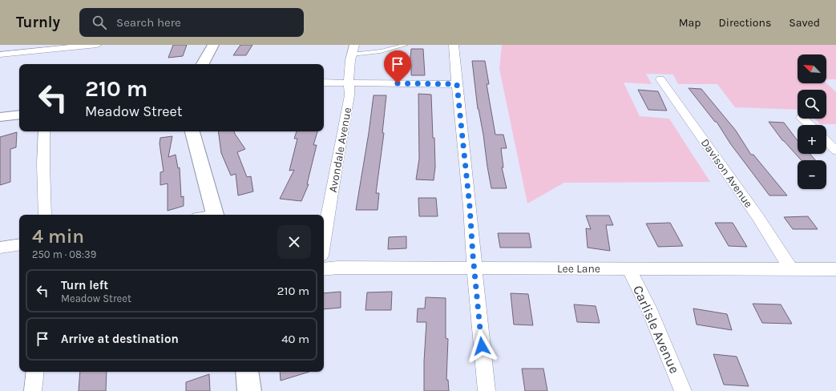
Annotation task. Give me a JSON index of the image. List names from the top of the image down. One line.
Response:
{"streets":{"street":["Avondale Avenue","Davison Avenue","Lee Lane","Carlisle Avenue"]},"crossings":[["Davison Avenue","Lee Lane"],["Lee Lane","Carlisle Avenue"]],"north":"top left","page":{"header":"Turnly","search":"Search here","nav":["Map","Directions","Saved"],"map_buttons":["+","−"],"turn":["210 m","Meadow Street"],"heading":["4 min","250 m · 08:39"],"list":[{"name":"Turn left","note":"Meadow Street","value":"210 m"},{"name":"Arrive at destination","value":"40 m"}]}}
